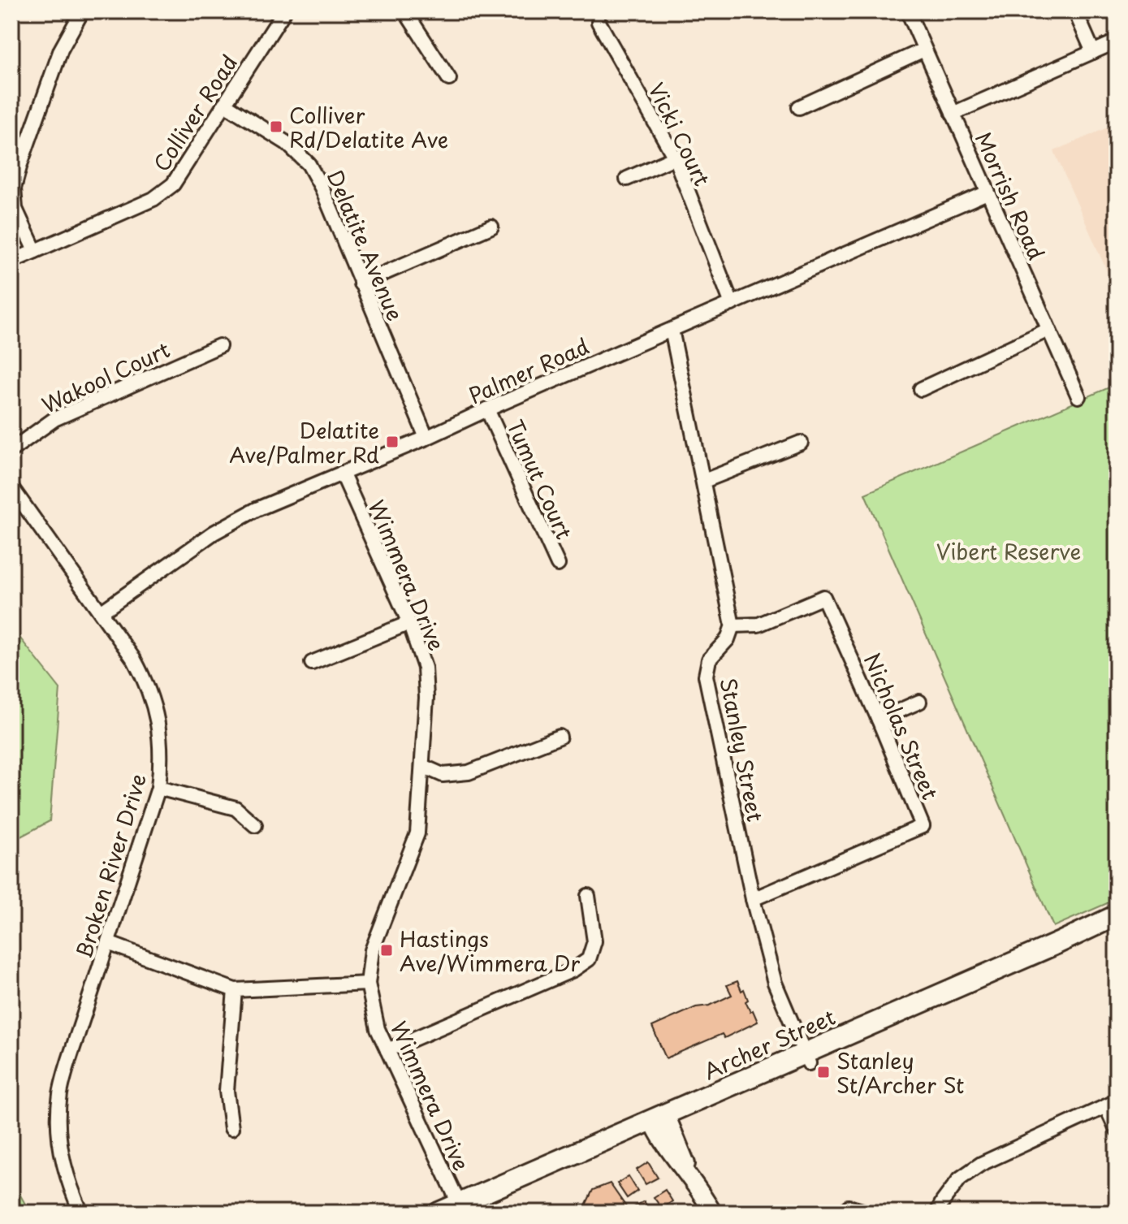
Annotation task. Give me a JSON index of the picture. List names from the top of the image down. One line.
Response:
{"streets":{"main road":["Archer Street"],"street":["Colliver Road","Vicki Court","Morrish Road","Delatite Avenue","Palmer Road","Wakool Court","Tumut Court","Wimmera Drive","Nicholas Street","Stanley Street","Broken River Drive"]},"crossings":[["Colliver Road","Delatite Avenue"],["Vicki Court","Palmer Road"],["Morrish Road","Palmer Road"],["Delatite Avenue","Palmer Road"],["Palmer Road","Tumut Court"],["Palmer Road","Wimmera Drive"],["Palmer Road","Broken River Drive"],["Wimmera Drive","Archer Street"],["Nicholas Street","Stanley Street"],["Stanley Street","Archer Street"]],"parks":["Vibert Reserve"],"places":{"transit":["Colliver Rd/Delatite Ave","Delatite Ave/Palmer Rd","Hastings Ave/Wimmera Dr","Stanley St/Archer St"]}}
